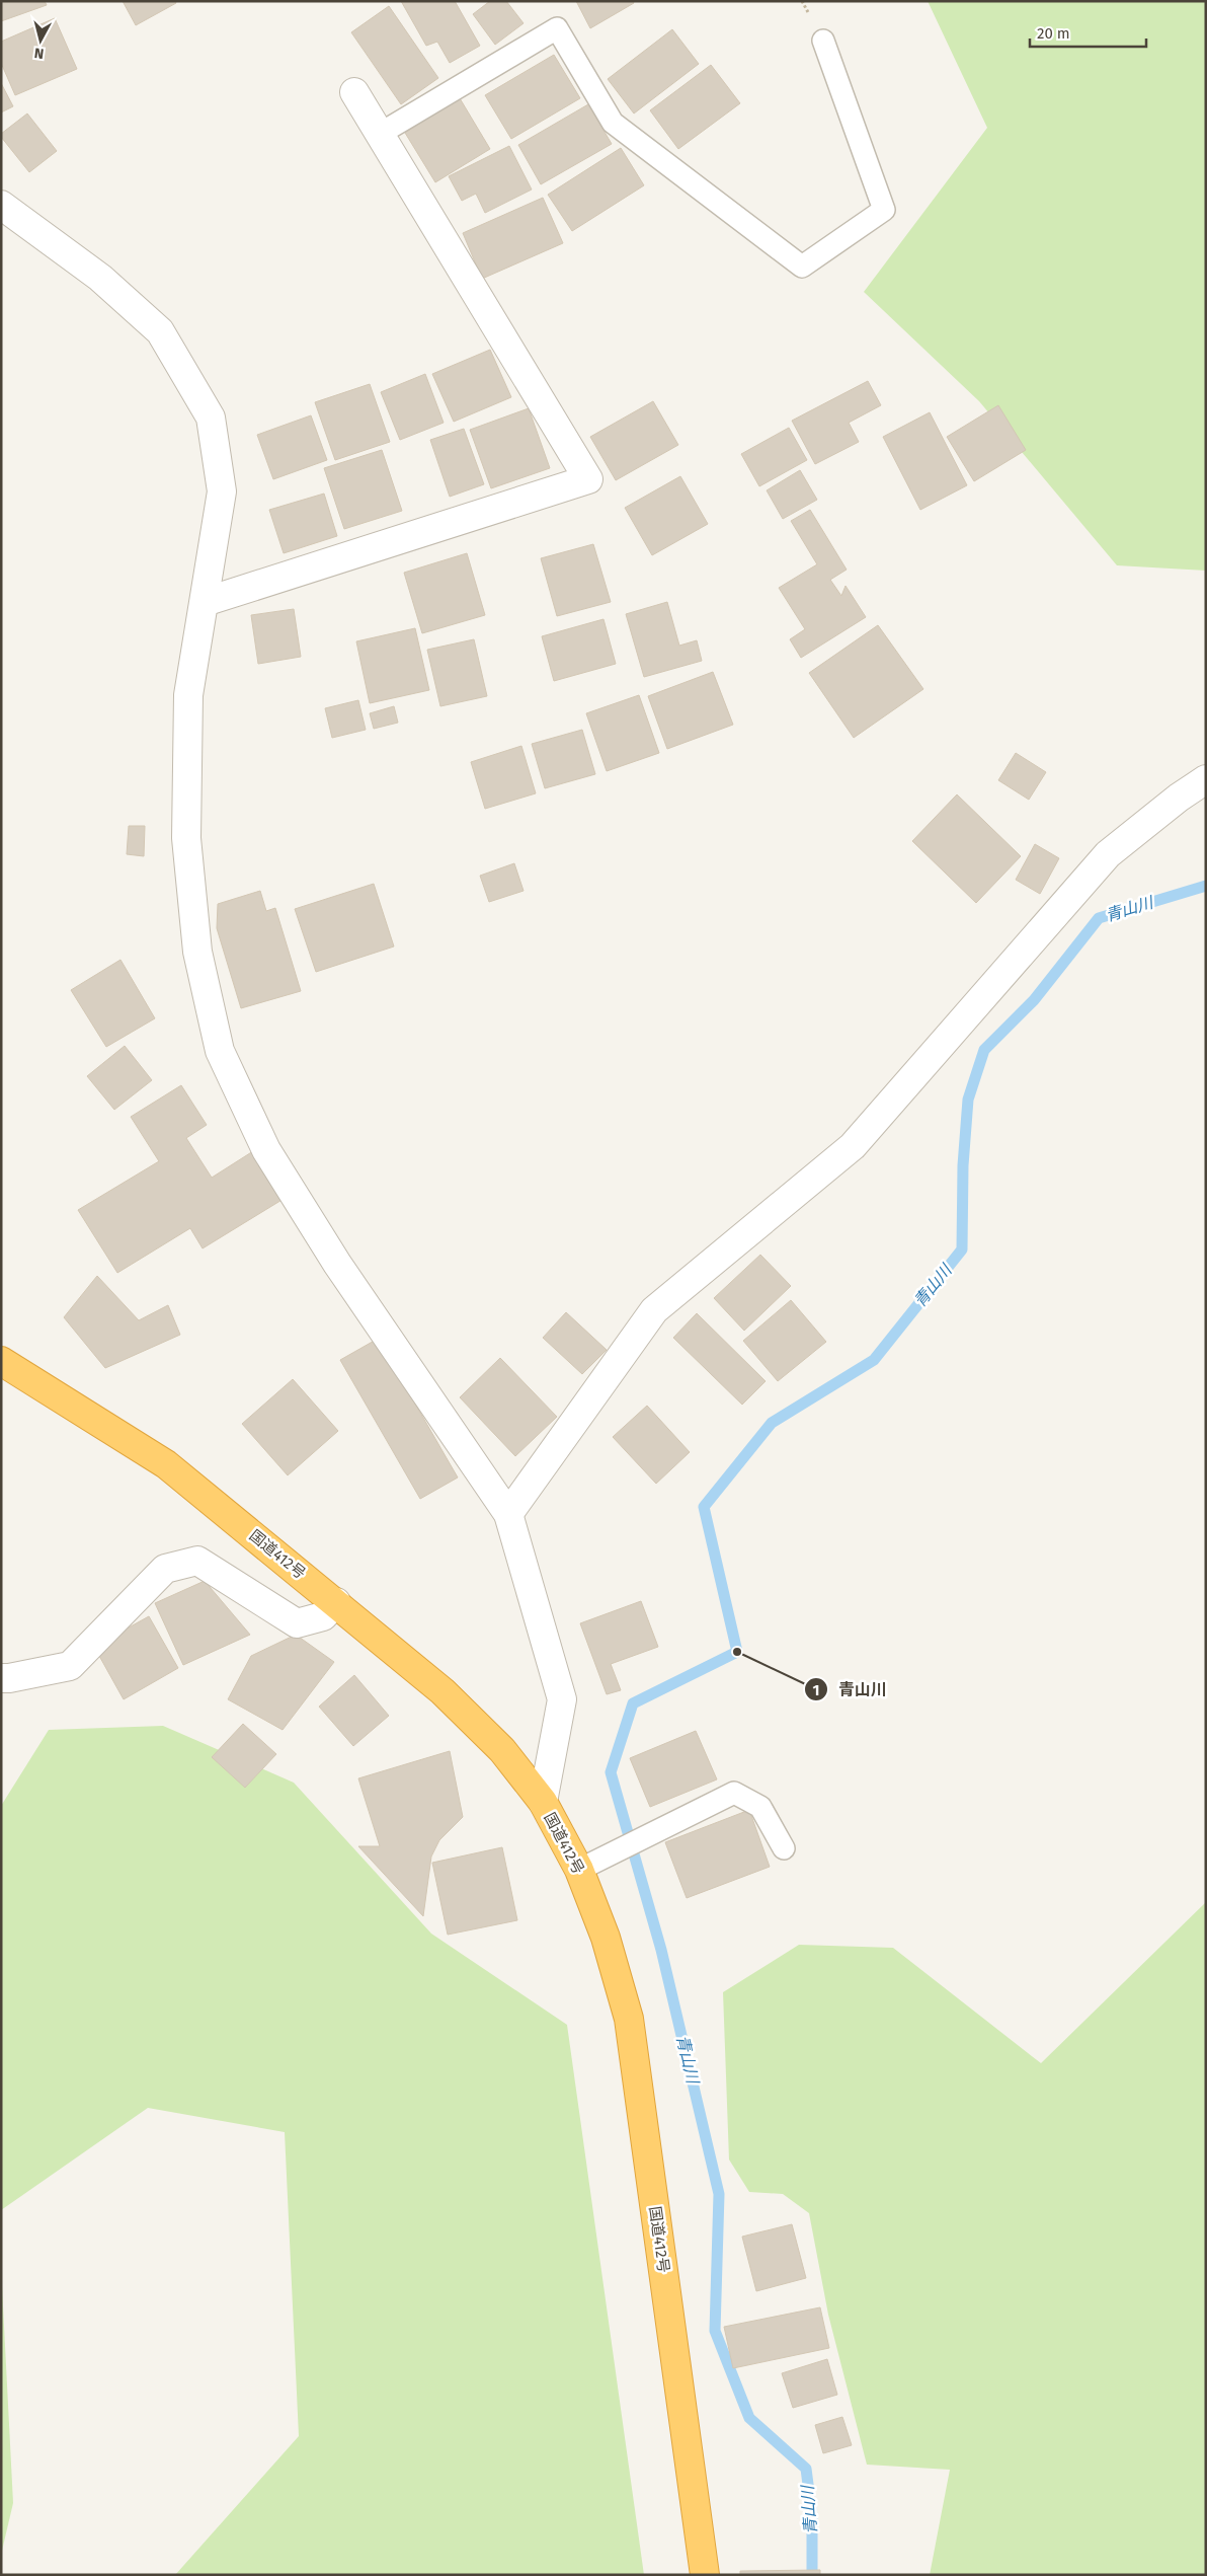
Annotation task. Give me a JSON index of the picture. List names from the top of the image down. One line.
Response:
{"streets":{"highway":["国道412号"]},"water":["青山川"],"places":["青山川"],"scale_bar":"20 m","north":"bottom"}
